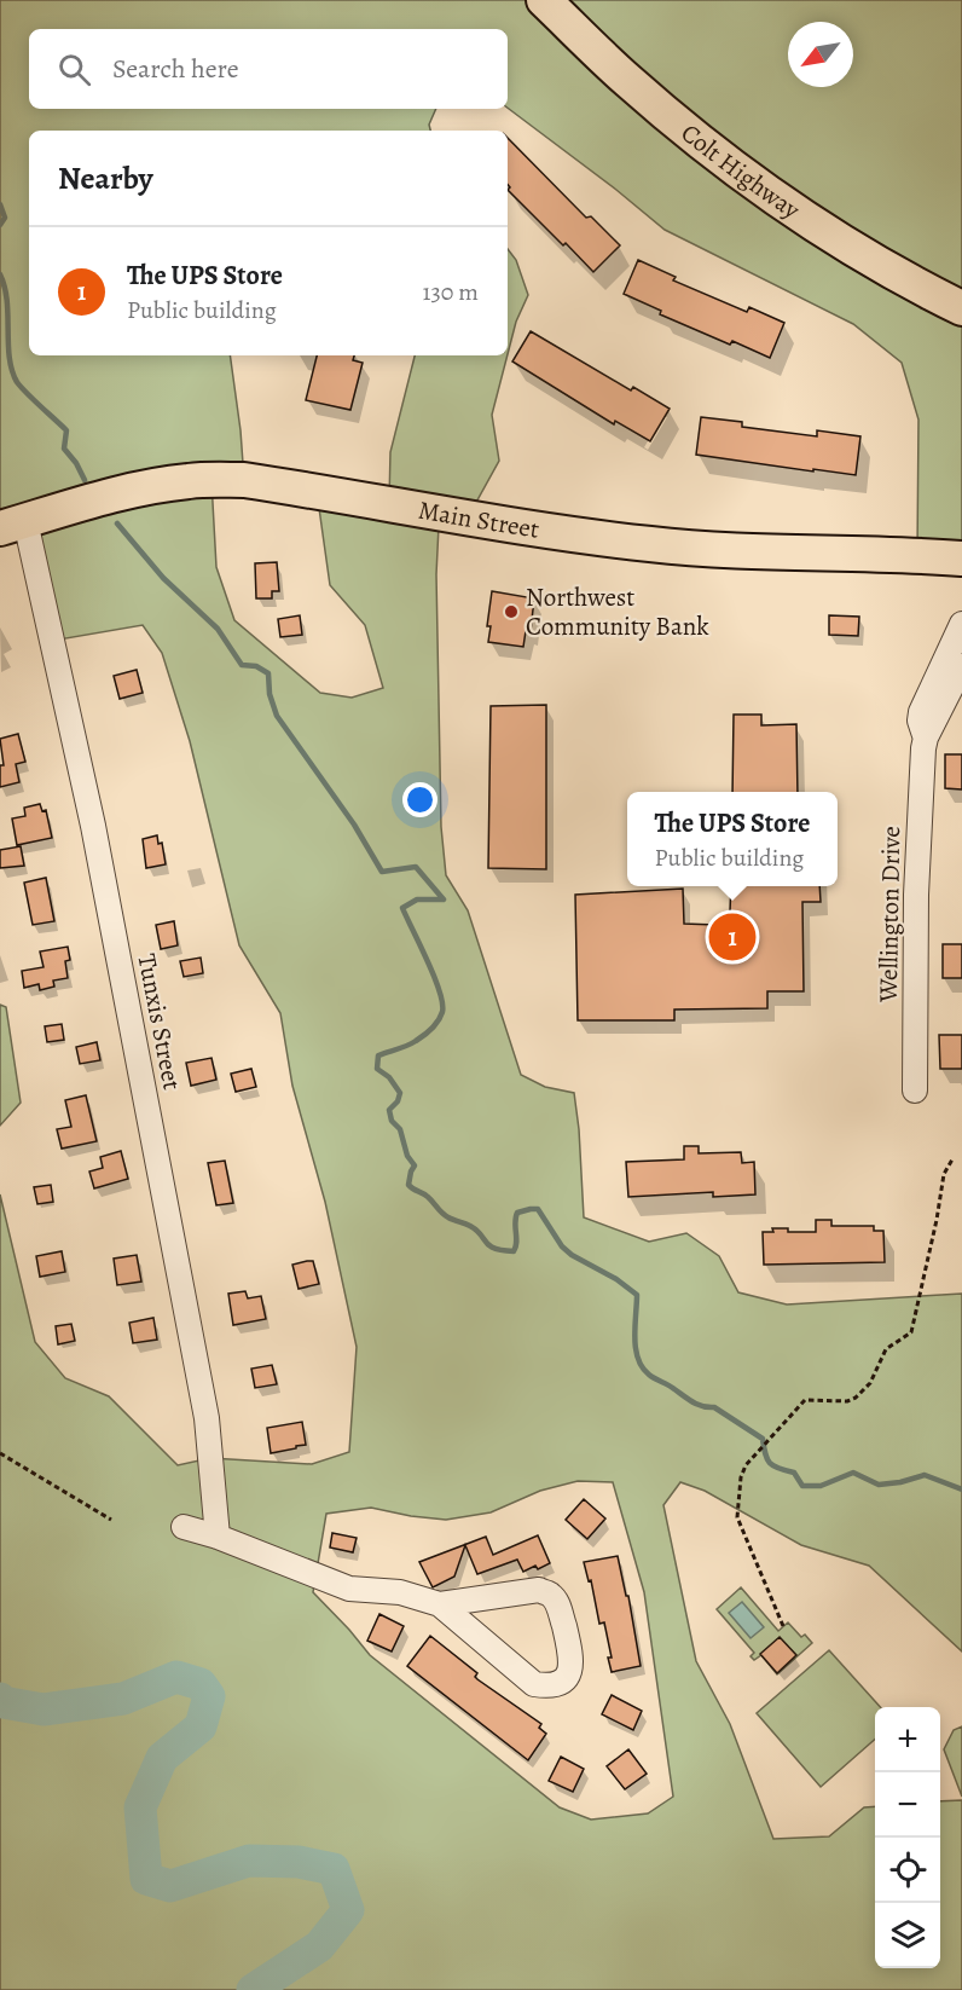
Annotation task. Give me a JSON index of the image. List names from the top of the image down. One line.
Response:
{"streets":{"highway":["Colt Highway","Main Street"],"street":["Wellington Drive","Tunxis Street"]},"crossings":[["Main Street","Tunxis Street"]],"places":["Northwest Community Bank"],"north":"bottom left","page":{"search":"Search here","heading":"Nearby","list":[{"mark":"1","name":"The UPS Store","note":"Public building","value":"130 m"}],"popup":["The UPS Store","Public building"],"pins":"1","map_buttons":["+","−"]}}
